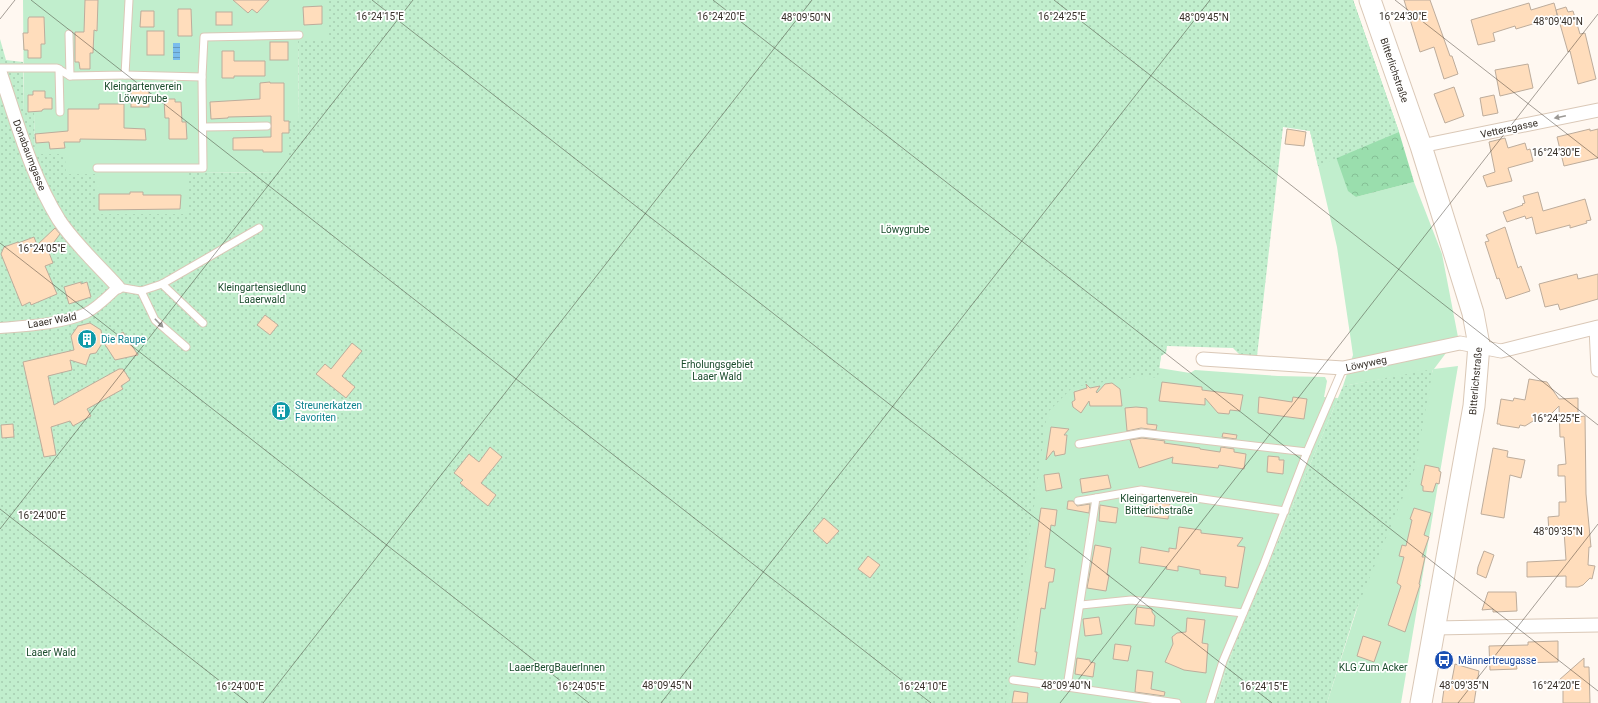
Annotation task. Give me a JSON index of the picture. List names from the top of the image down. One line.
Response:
{"streets":{"main road":["Bitterlichstraße"],"street":["Vettersgasse","Donabaumgasse","Laaer Wald","Löwyweg"]},"crossings":[["Bitterlichstraße","Vettersgasse"],["Bitterlichstraße","Löwyweg"],["Donabaumgasse","Laaer Wald"]],"one_way":["Vettersgasse"],"parks":["Kleingartenverein Löwygrube","Löwygrube","Kleingartensiedlung Laaerwald","Erholungsgebiet Laaer Wald","Kleingartenverein Bitterlichstraße","Laaer Wald","LaaerBergBauerInnen","KLG Zum Acker"],"places":{"building":["Die Raupe","Streunerkatzen Favoriten"],"bus stop":["Männertreugasse"]},"coordinates":["16°24'15\"E","16°24'25\"E","16°24'20\"E","16°24'30\"E","48°09'50\"N","48°09'45\"N","48°09'40\"N","16°24'05\"E","16°24'00\"E","48°09'35\"N","16°24'10\"E"]}
